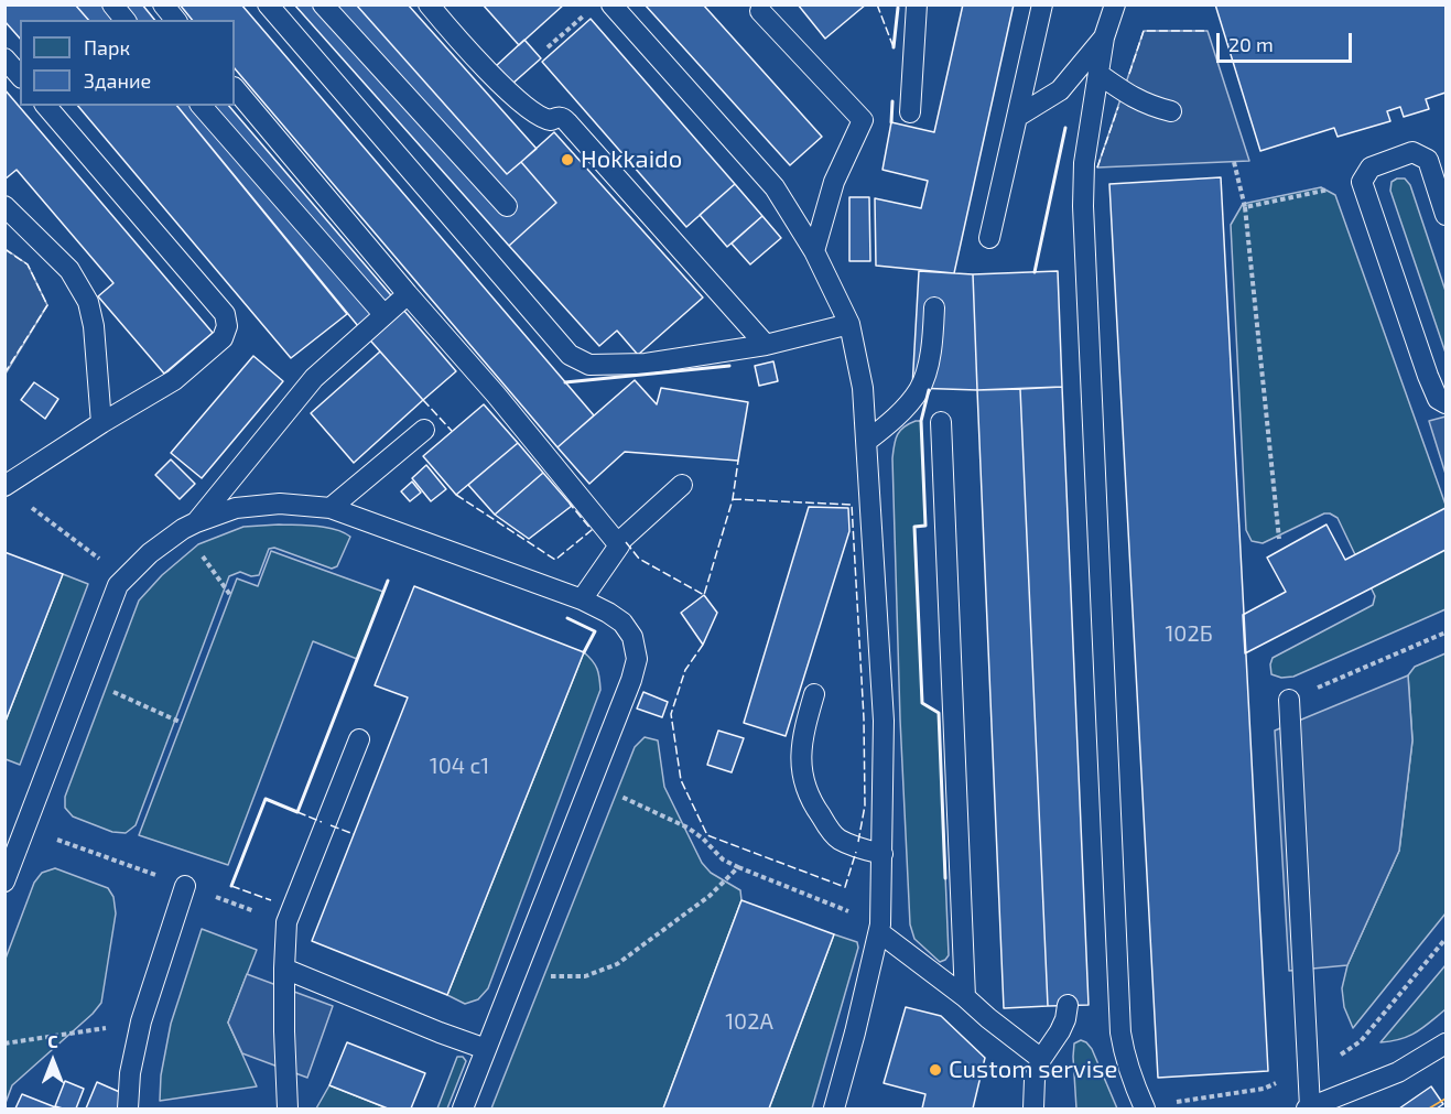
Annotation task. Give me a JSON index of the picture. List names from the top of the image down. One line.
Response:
{"places":["Hokkaido","Custom servise"],"house_numbers":["102Б","104 с1","102А"],"legend":["Парк","Здание"],"scale_bar":"20 m","north":"top"}
